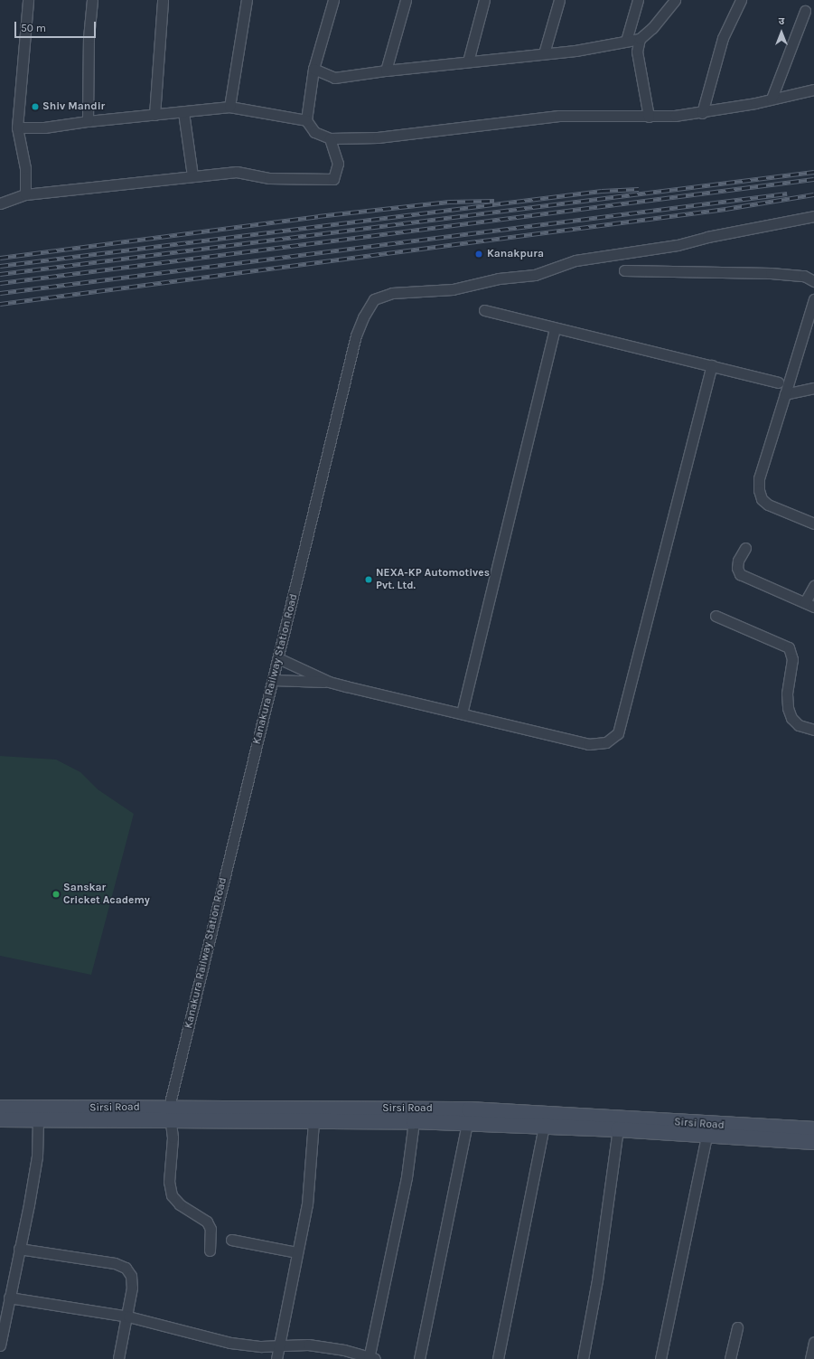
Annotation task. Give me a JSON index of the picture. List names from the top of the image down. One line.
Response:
{"streets":{"main road":["Sirsi Road"],"street":["Kanakura Railway Station Road"]},"crossings":[["Kanakura Railway Station Road","Sirsi Road"]],"places":["Shiv Mandir","Kanakpura","NEXA-KP Automotives Pvt. Ltd.","Sanskar Cricket Academy"],"scale_bar":"50 m","north":"top"}
